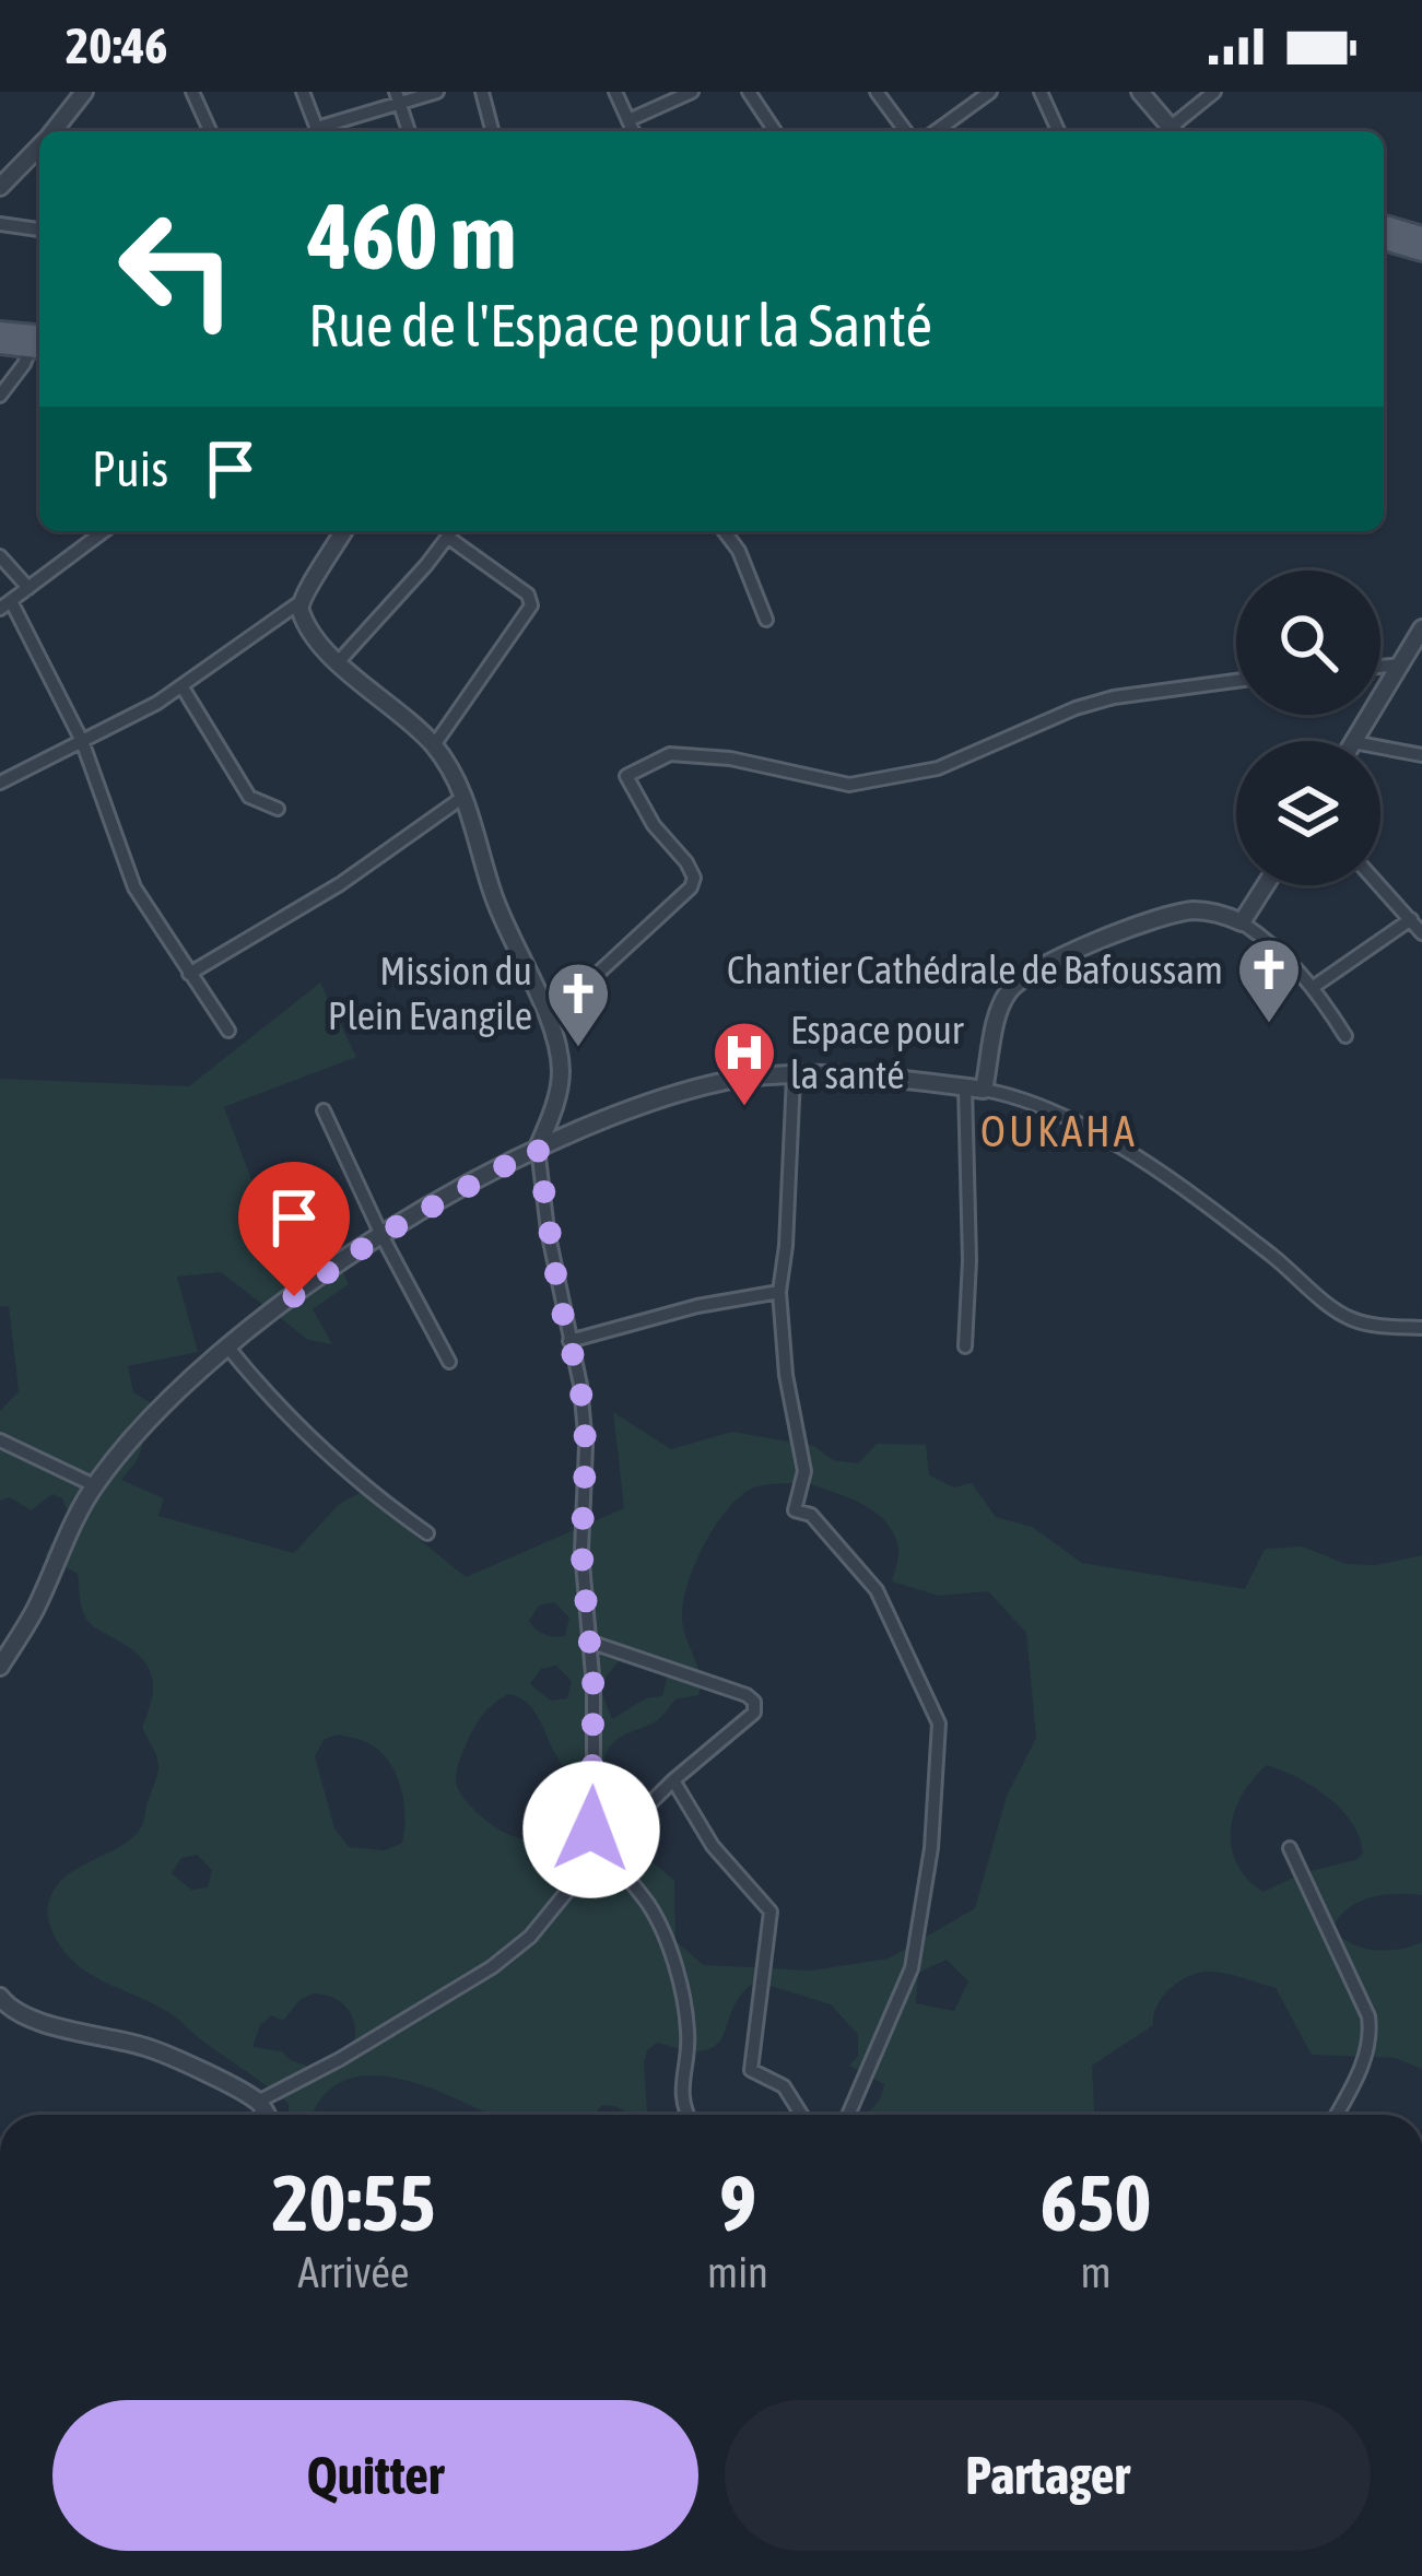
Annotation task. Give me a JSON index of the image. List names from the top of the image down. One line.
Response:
{"districts":["OUKAHA"],"places":{"church":["Chantier Cathédrale de Bafoussam","Mission du Plein Evangile"],"hospital":["Espace pour la santé"]},"page":{"status":"20:46","turn":["460 m","Rue de l'Espace pour la Santé"],"then":"Puis","eta":["20:55","Arrivée","9","min","650","m"],"buttons":["Quitter","Partager"]}}
